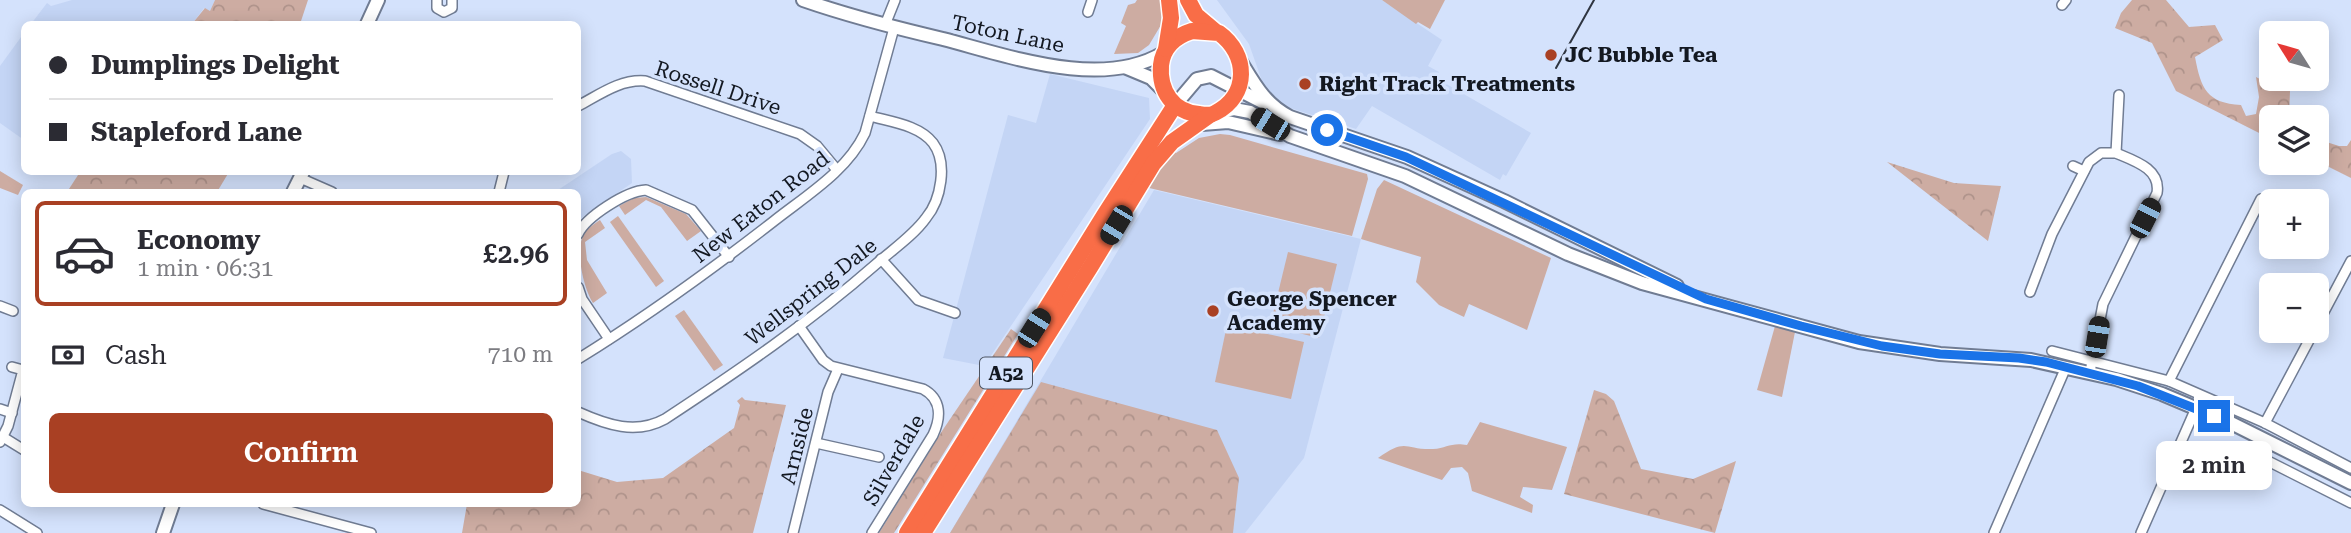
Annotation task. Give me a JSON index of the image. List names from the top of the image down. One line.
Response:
{"streets":{"highway":["A52"],"main road":["Toton Lane"],"street":["Rossell Drive","New Eaton Road","Wellspring Dale","Arnside","Silverdale"]},"crossings":[["Toton Lane","New Eaton Road"],["Rossell Drive","New Eaton Road"],["New Eaton Road","Wellspring Dale"],["Wellspring Dale","Silverdale"],["Arnside","Silverdale"]],"places":["JC Bubble Tea","Right Track Treatments","George Spencer Academy"],"north":"top left","page":{"map_buttons":["+","−"],"banner":["Dumplings Delight","Stapleford Lane"],"list":[{"name":"Economy","note":"1 min · 06:31","value":"£2.96"}],"pay":["Cash","710 m"],"buttons":"Confirm","bubble":"2 min"}}
